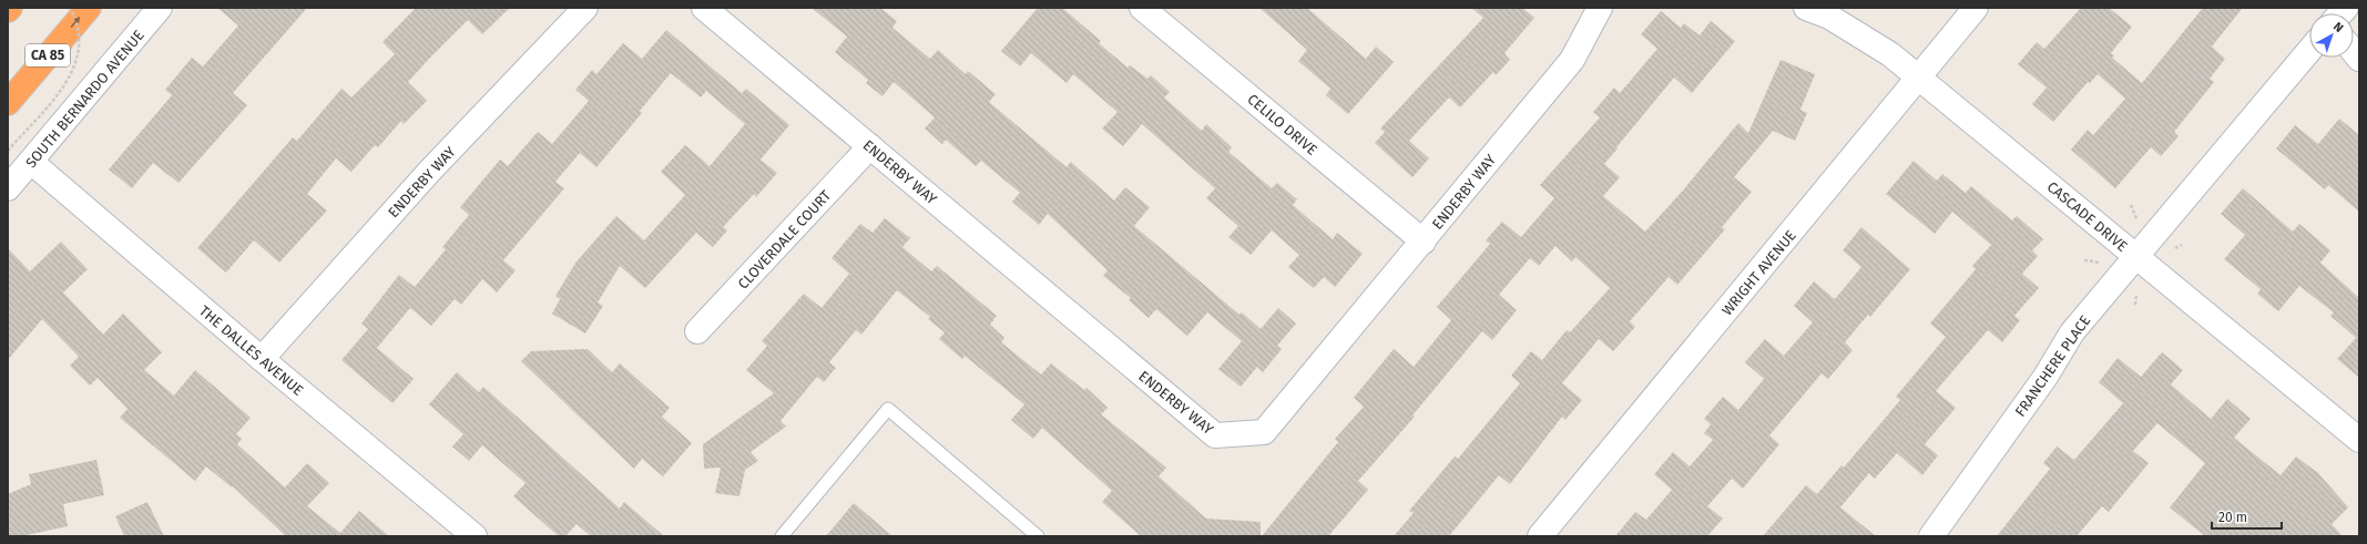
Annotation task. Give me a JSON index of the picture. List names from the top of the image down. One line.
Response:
{"streets":{"highway":["CA 85"],"street":["SOUTH BERNARDO AVENUE","CELILO DRIVE","ENDERBY WAY","CASCADE DRIVE","CLOVERDALE COURT","WRIGHT AVENUE","THE DALLES AVENUE","FRANCHERE PLACE"]},"crossings":[["SOUTH BERNARDO AVENUE","THE DALLES AVENUE"],["CELILO DRIVE","ENDERBY WAY"],["ENDERBY WAY","CLOVERDALE COURT"],["ENDERBY WAY","THE DALLES AVENUE"],["CASCADE DRIVE","WRIGHT AVENUE"],["CASCADE DRIVE","FRANCHERE PLACE"]],"scale_bar":"20 m","north":"top right"}
